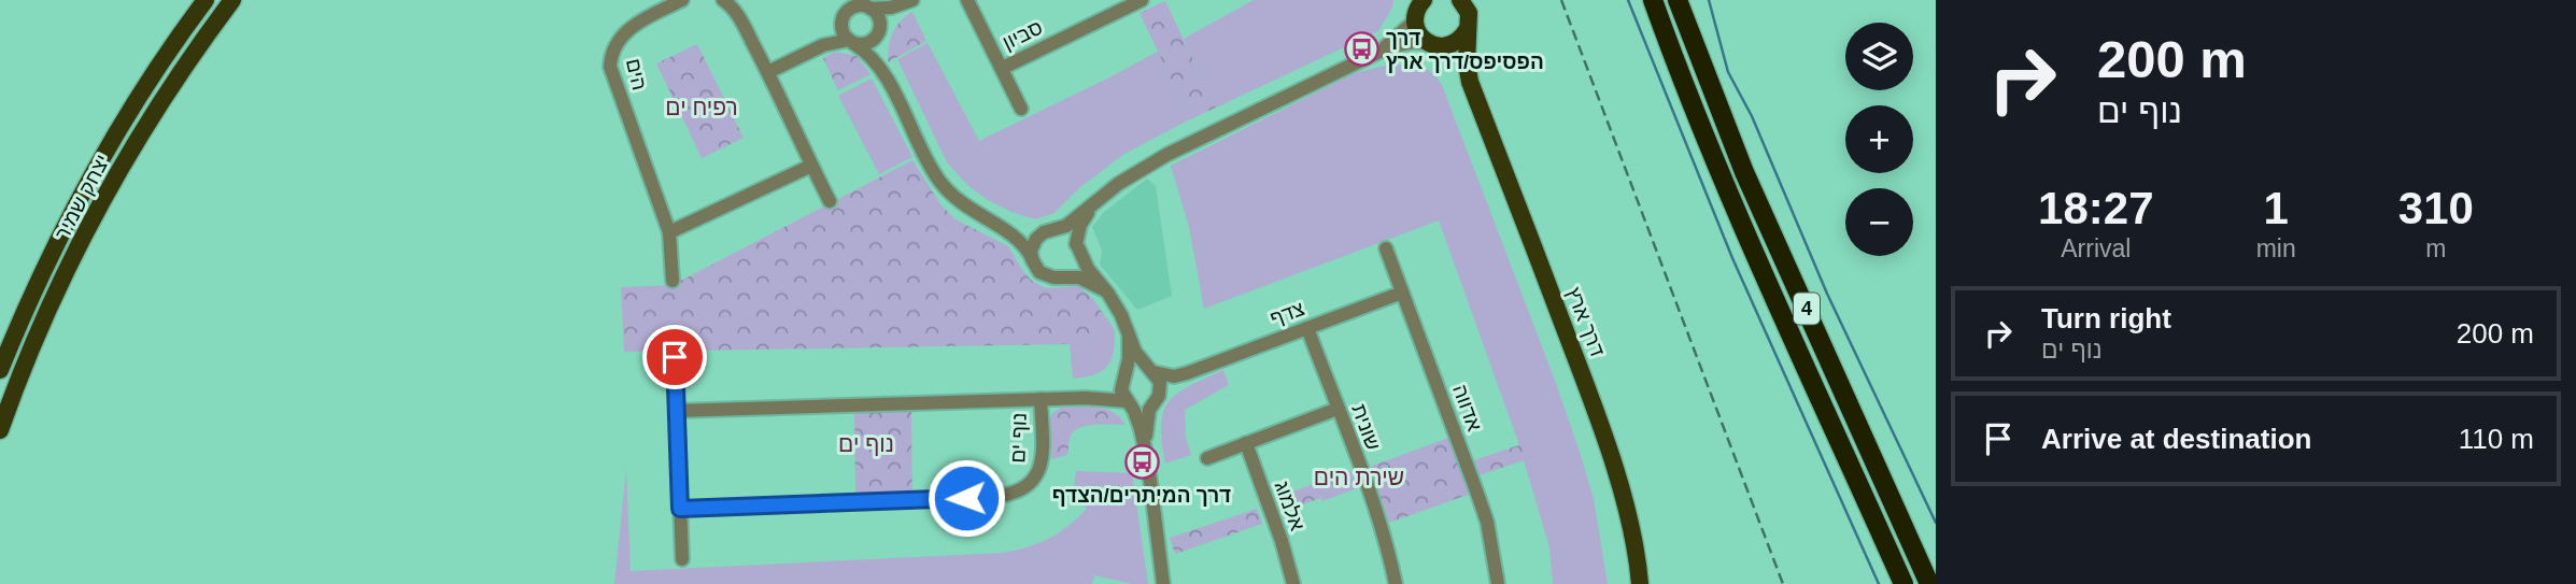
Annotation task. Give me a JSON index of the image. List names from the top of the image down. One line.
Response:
{"streets":{"highway":["4"],"main road":["יצחק שמיר","דרך ארץ"],"street":["סביון","הים","צדף","אדווה","שונית","נוף ים","אלמוג"]},"crossings":[["צדף","אדווה"],["צדף","שונית"],["צדף","נוף ים"]],"districts":["רפיח ים","נוף ים","שירת הים"],"places":{"bus stop":["דרך הפסיפס/דרך ארץ","דרך המיתרים/הצדף"]},"page":{"turn":["200 m","נוף ים"],"map_buttons":["+","−"],"eta":["18:27","Arrival","1","min","310","m"],"list":[{"name":"Turn right","note":"נוף ים","value":"200 m"},{"name":"Arrive at destination","value":"110 m"}]}}
